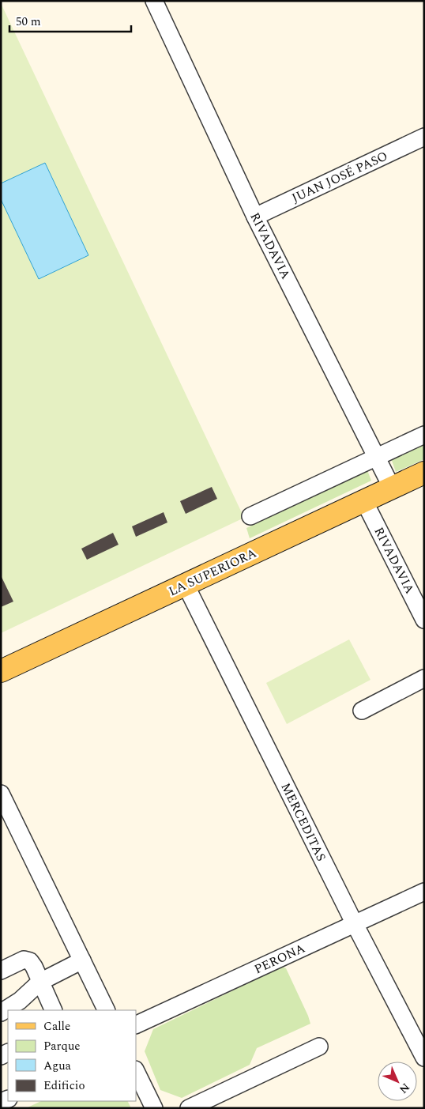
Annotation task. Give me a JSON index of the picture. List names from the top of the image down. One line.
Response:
{"streets":{"main road":["LA SUPERIORA"],"street":["JUAN JOSÉ PASO","RIVADAVIA","MERCEDITAS","PERONA"]},"crossings":[["JUAN JOSÉ PASO","RIVADAVIA"],["RIVADAVIA","LA SUPERIORA"],["LA SUPERIORA","MERCEDITAS"],["MERCEDITAS","PERONA"]],"legend":["Calle","Parque","Agua","Edificio"],"scale_bar":"50 m","north":"bottom right"}
